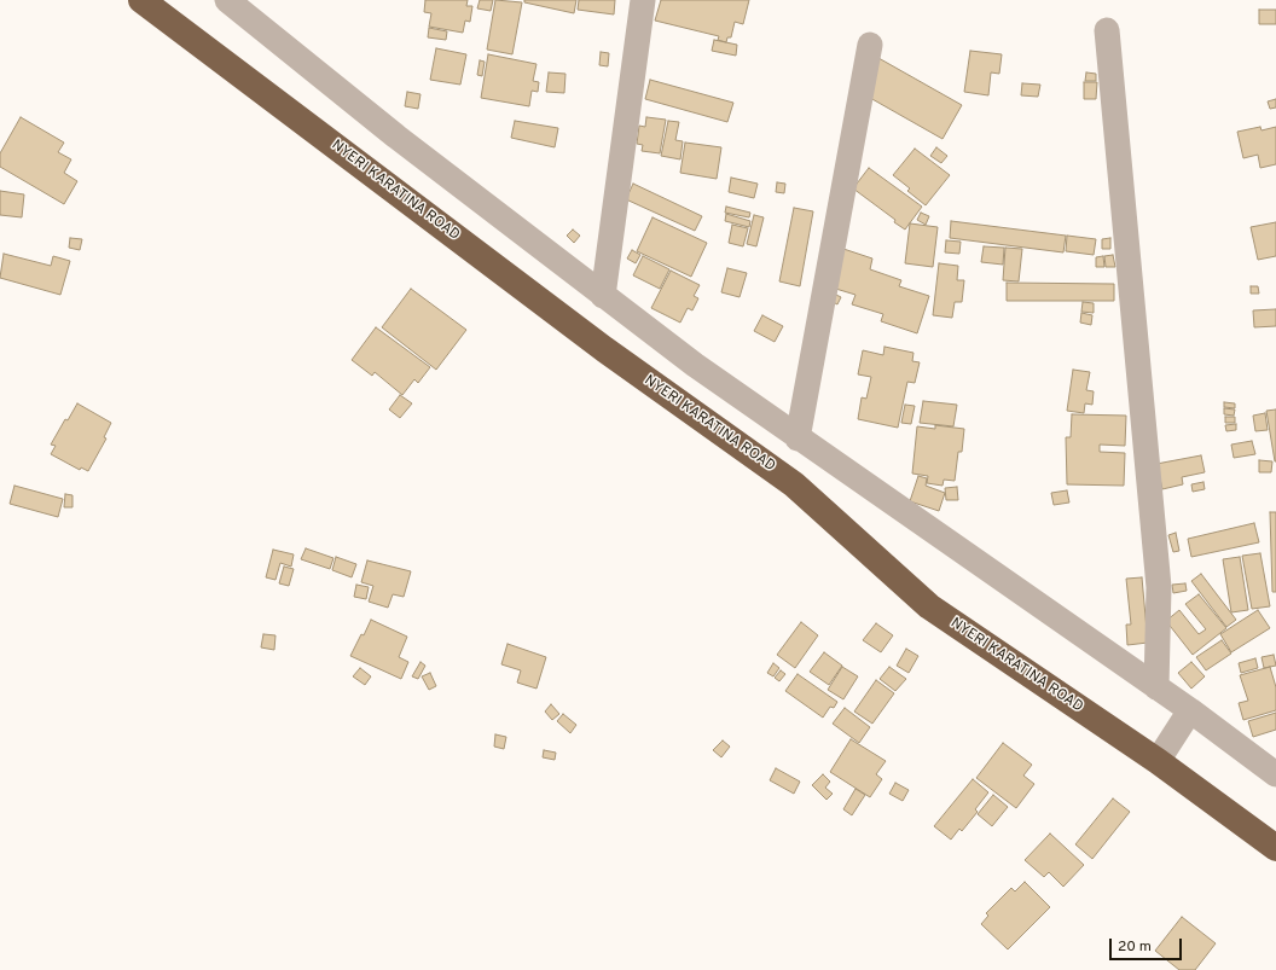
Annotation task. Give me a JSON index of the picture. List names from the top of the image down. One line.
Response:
{"streets":{"highway":["NYERI KARATINA ROAD"]},"scale_bar":"20 m"}
